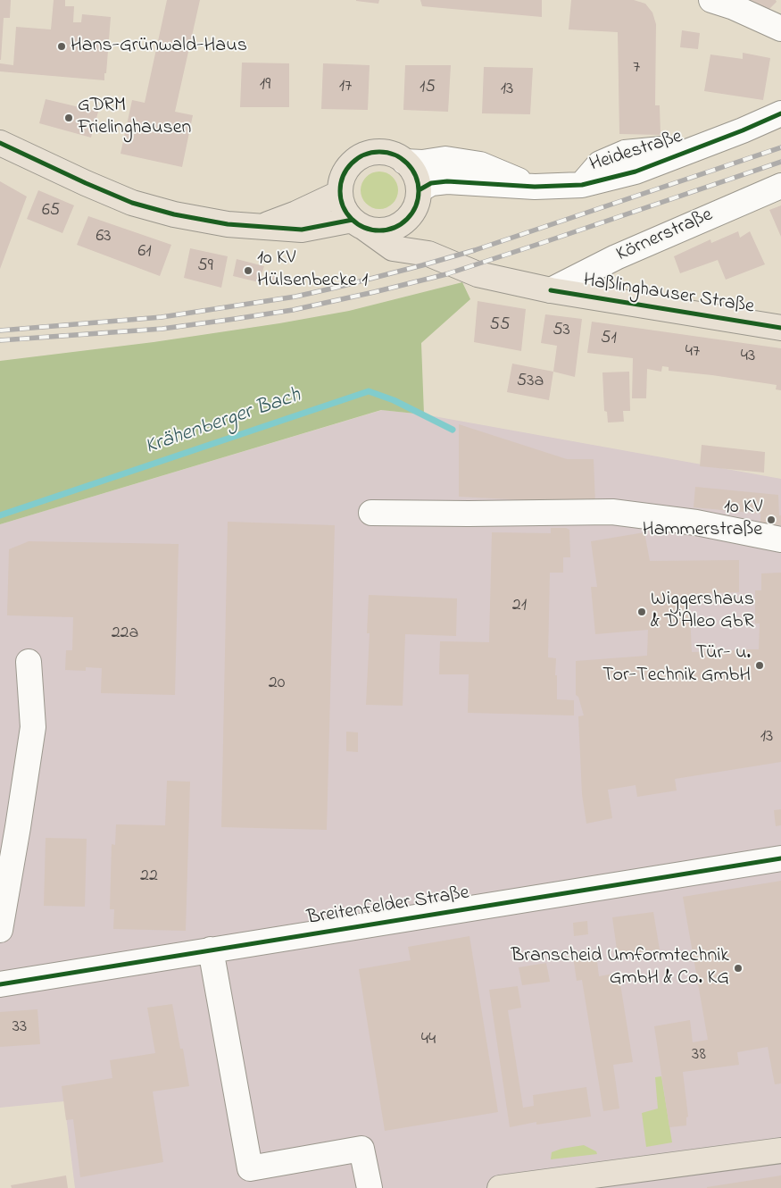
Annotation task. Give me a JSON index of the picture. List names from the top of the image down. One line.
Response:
{"streets":{"main road":["Haßlinghauser Straße"],"street":["Heidestraße","Körnerstraße","Breitenfelder Straße"]},"crossings":[["Heidestraße","Haßlinghauser Straße"],["Körnerstraße","Haßlinghauser Straße"]],"water":["Krähenberger Bach"],"places":["Hans-Grünwald-Haus","GDRM Frielinghausen","10 KV Hülsenbecke 1","10 KV Hammerstraße","Wiggershaus & D'Aleo GbR","Tür- u. Tor-Technik GmbH","Branscheid Umformtechnik GmbH & Co. KG"],"house_numbers":["7","19","17","15","13","65","63","61","59","55","53","51","47","43","53a","21","22a","20","13","22","33","44","38"]}
